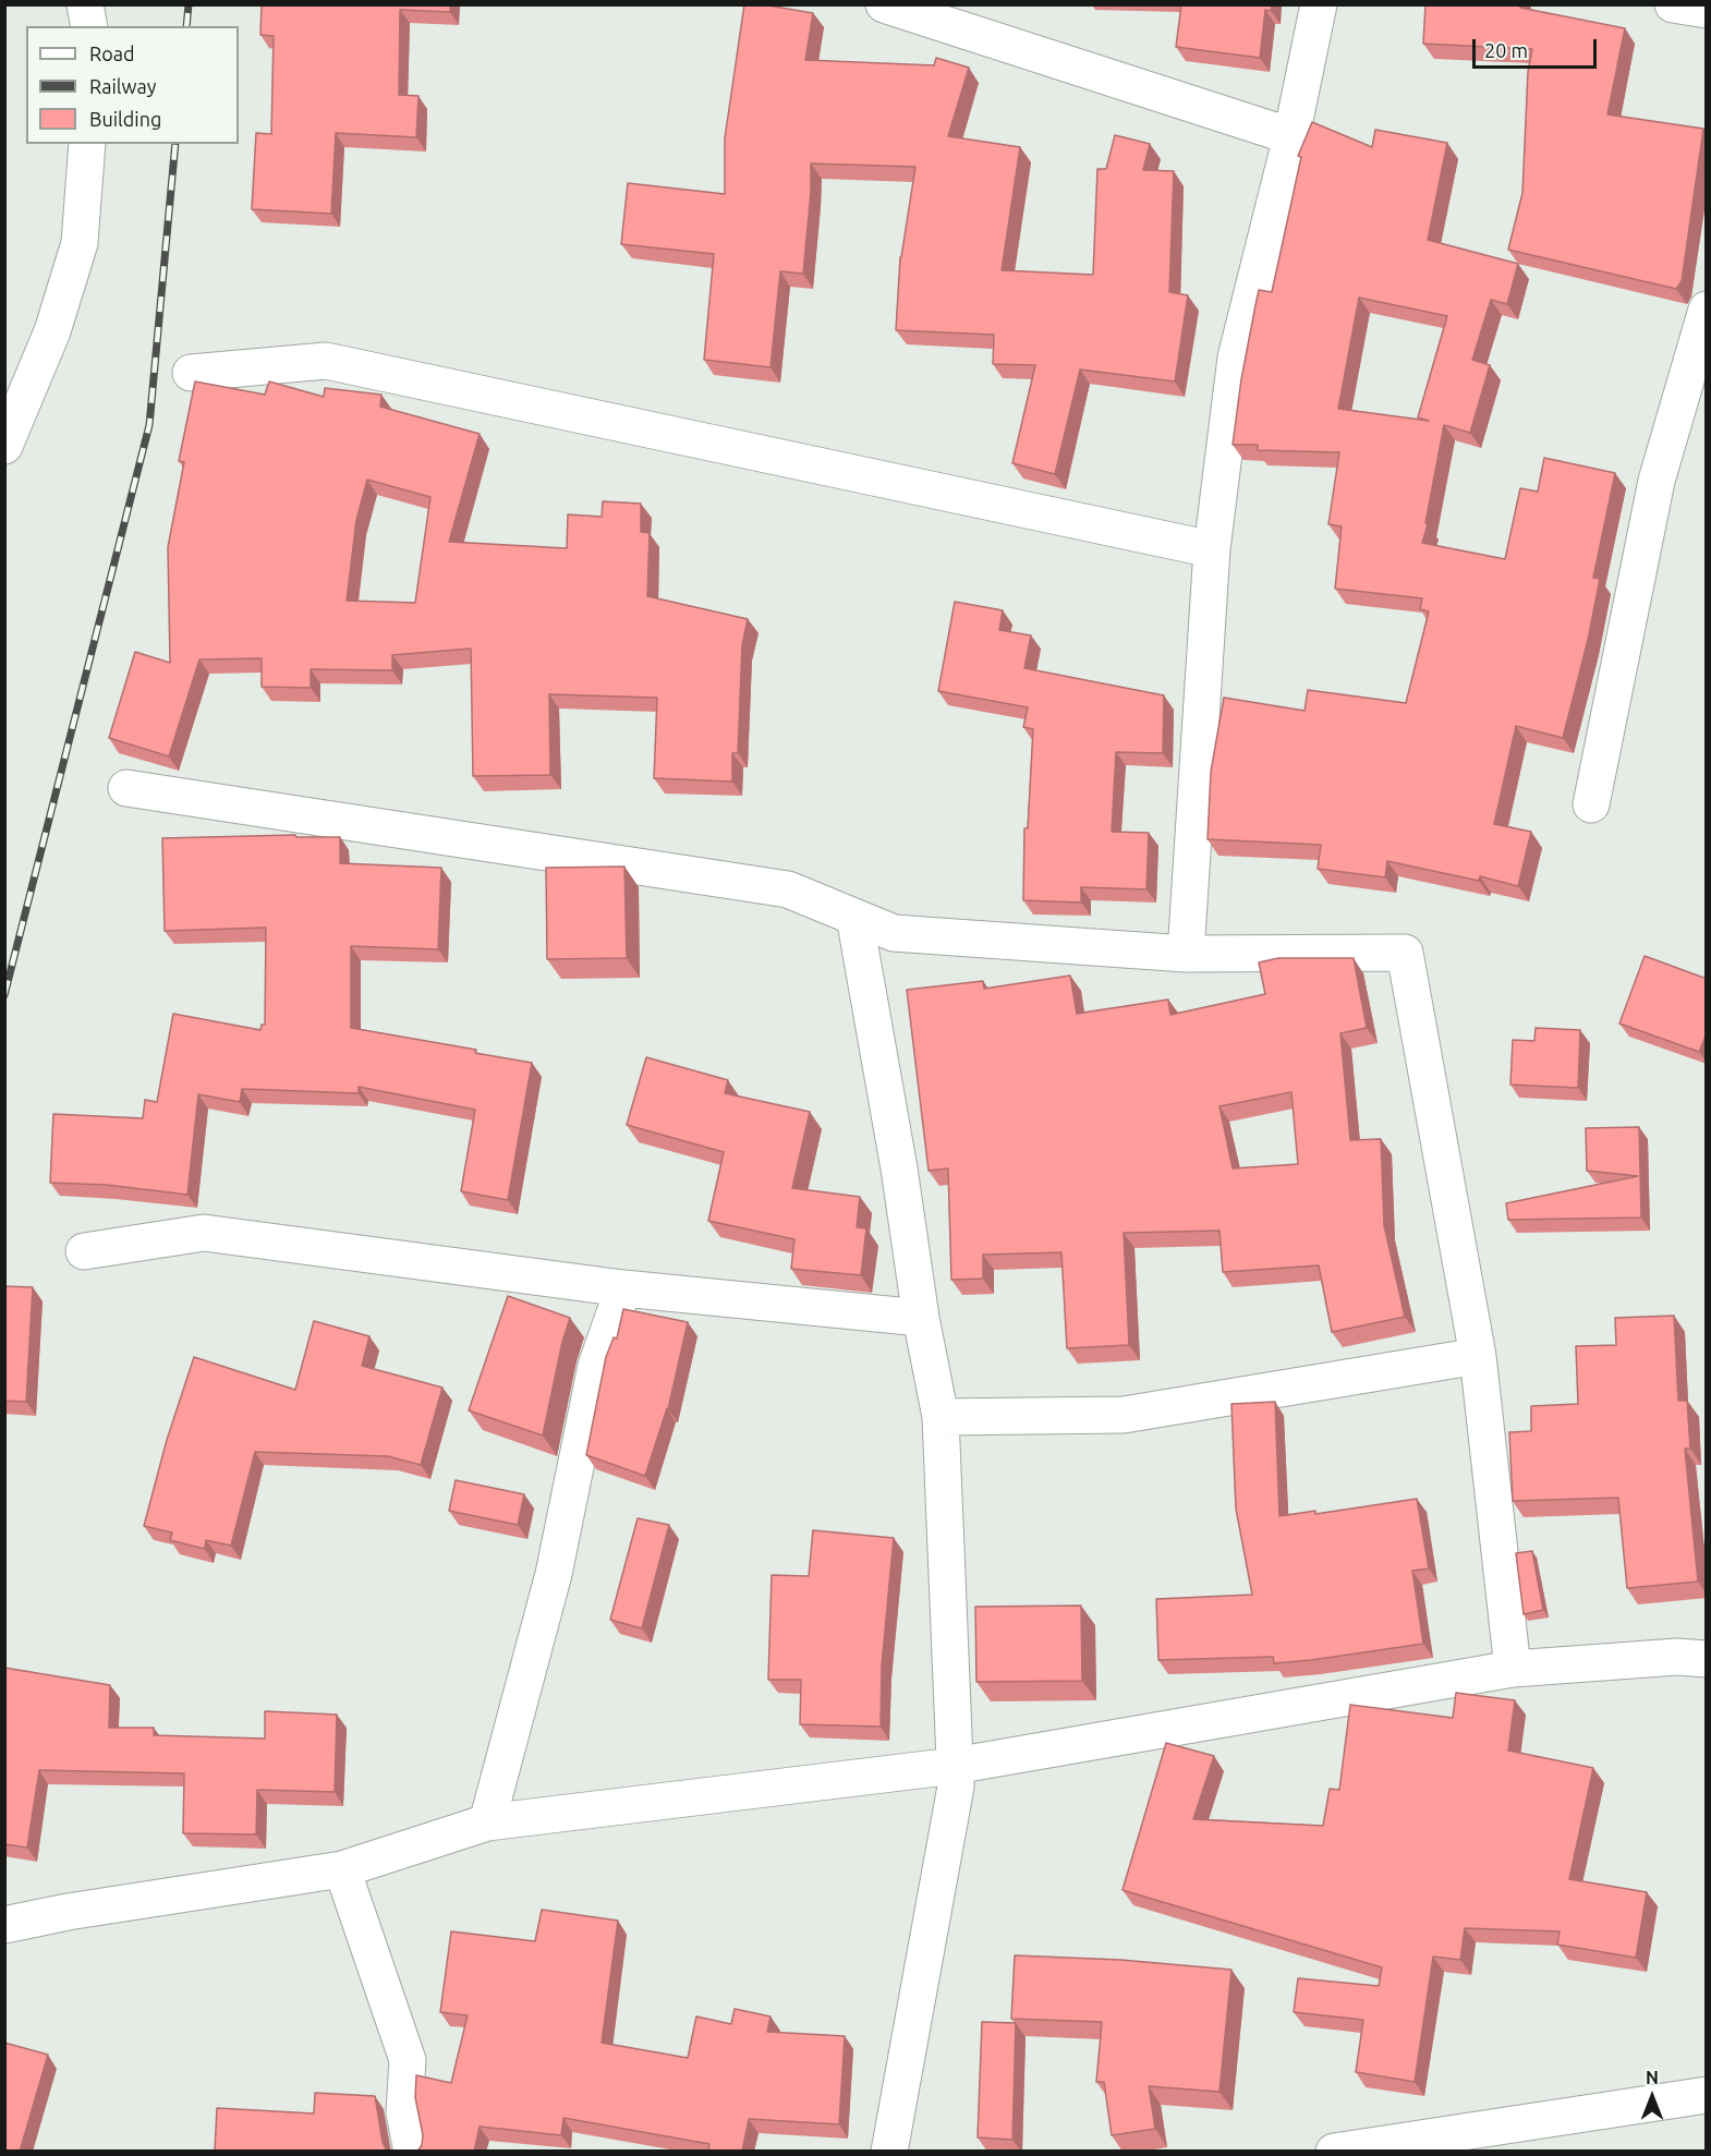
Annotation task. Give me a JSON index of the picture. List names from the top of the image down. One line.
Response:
{"legend":["Road","Railway","Building"],"scale_bar":"20 m","north":"top"}
